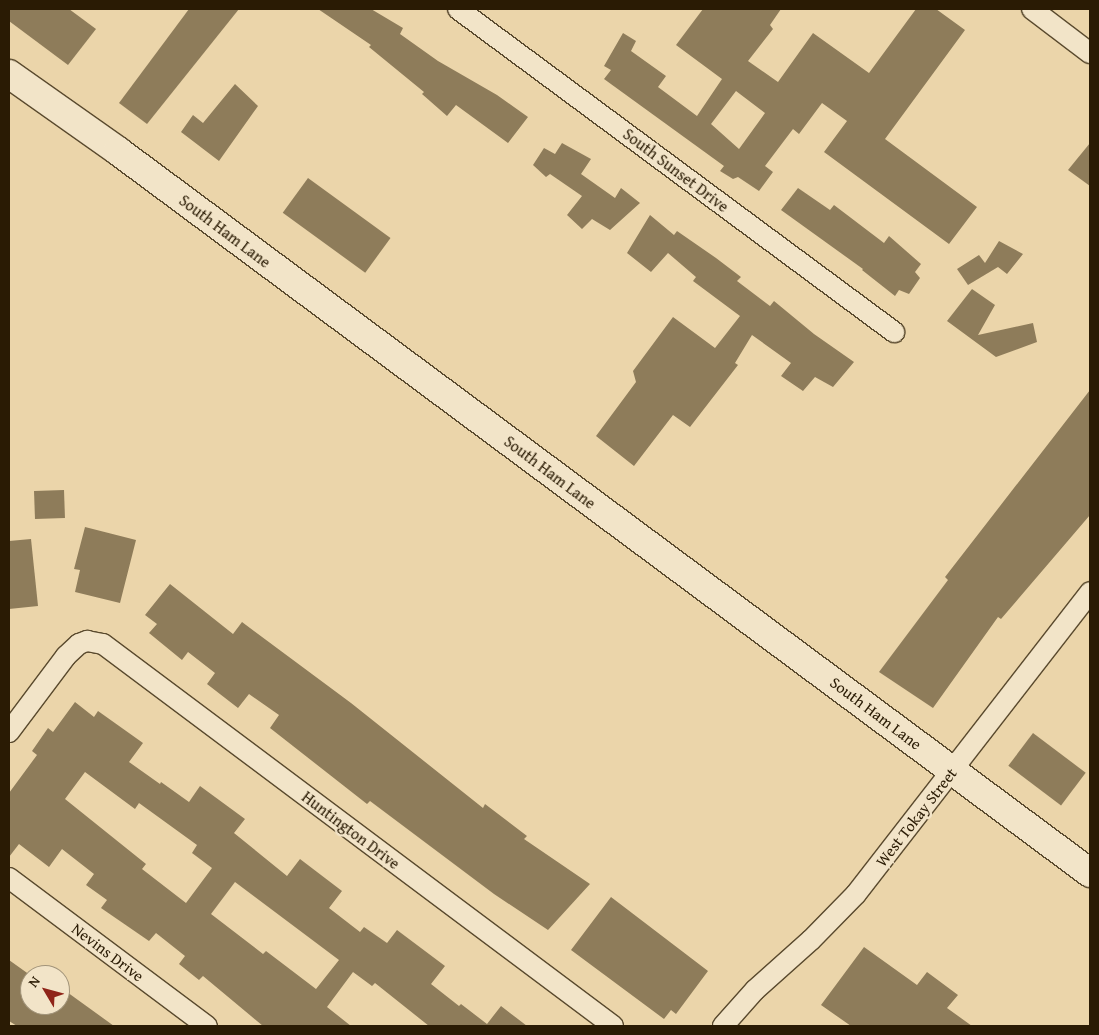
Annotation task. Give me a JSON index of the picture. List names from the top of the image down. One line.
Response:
{"streets":{"main road":["South Ham Lane"],"street":["South Sunset Drive","West Tokay Street","Huntington Drive","Nevins Drive"]},"crossings":[["South Ham Lane","West Tokay Street"]],"north":"top left"}
